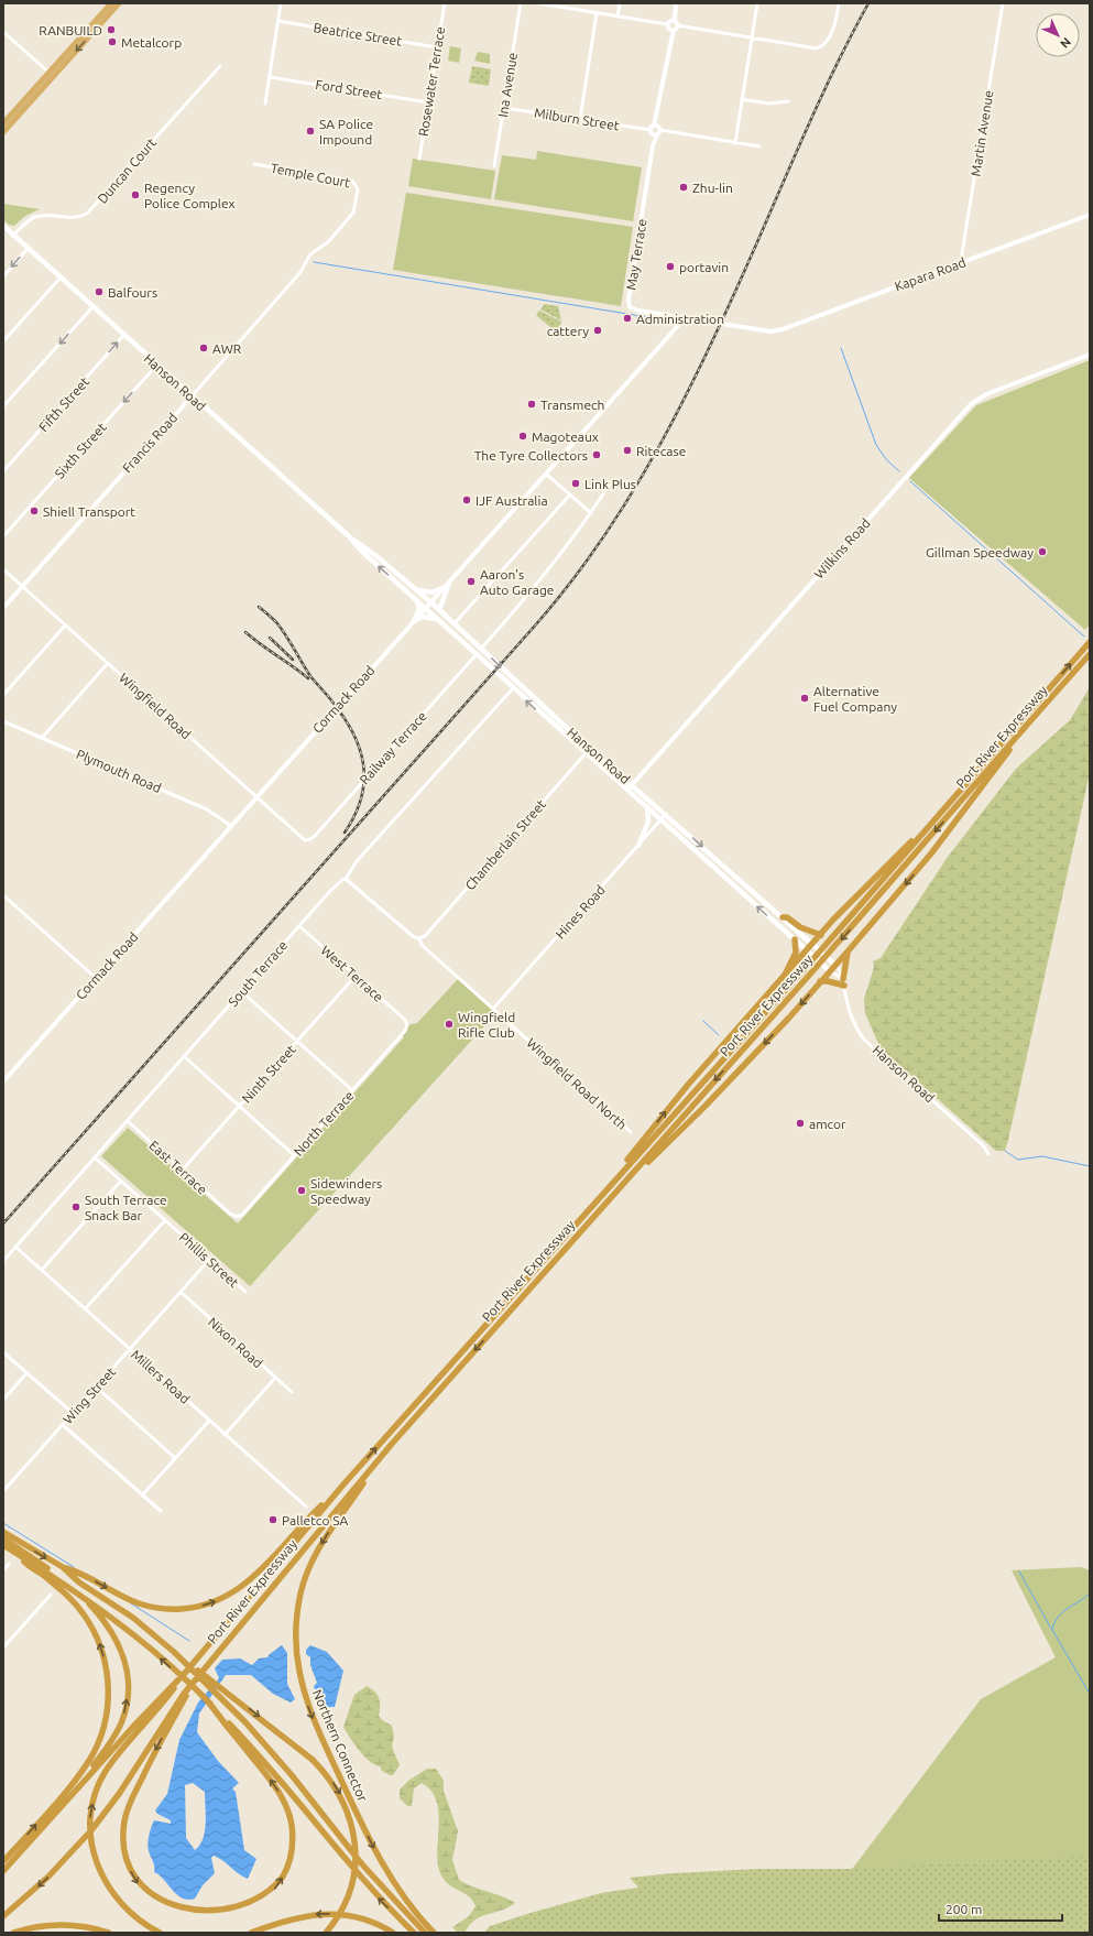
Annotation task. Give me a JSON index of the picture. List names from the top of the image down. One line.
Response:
{"streets":{"highway":["Port River Expressway","Northern Connector"],"main road":["Hanson Road"],"street":["Beatrice Street","Rosewater Terrace","Ina Avenue","Ford Street","Milburn Street","Martin Avenue","Duncan Court","Temple Court","May Terrace","Kapara Road","Fifth Street","Francis Road","Sixth Street","Wilkins Road","Cormack Road","Wingfield Road","Railway Terrace","Plymouth Road","Chamberlain Street","Hines Road","South Terrace","West Terrace","Ninth Street","Wingfield Road North","North Terrace","East Terrace","Phillis Street","Nixon Road","Millers Road","Wing Street"]},"crossings":[["Beatrice Street","Rosewater Terrace"],["Rosewater Terrace","Ford Street"],["Ina Avenue","Milburn Street"],["Milburn Street","May Terrace"],["Martin Avenue","Kapara Road"],["Duncan Court","Hanson Road"],["Temple Court","Francis Road"],["May Terrace","Kapara Road"],["May Terrace","Cormack Road"],["Hanson Road","Fifth Street"],["Hanson Road","Francis Road"],["Hanson Road","Sixth Street"],["Hanson Road","Wilkins Road"],["Hanson Road","Cormack Road"],["Hanson Road","Railway Terrace"],["Hanson Road","Chamberlain Street"],["Hanson Road","Hines Road"],["Hanson Road","South Terrace"],["Francis Road","Wingfield Road"],["Cormack Road","Wingfield Road"],["Cormack Road","Plymouth Road"],["Wingfield Road","Railway Terrace"],["Port River Expressway","Northern Connector"],["Chamberlain Street","Wingfield Road North"],["Hines Road","Wingfield Road North"],["South Terrace","West Terrace"],["South Terrace","Wingfield Road North"],["South Terrace","East Terrace"],["South Terrace","Phillis Street"],["South Terrace","Millers Road"],["West Terrace","Ninth Street"],["West Terrace","North Terrace"],["Ninth Street","East Terrace"],["North Terrace","East Terrace"],["Phillis Street","Wing Street"],["Nixon Road","Wing Street"],["Millers Road","Wing Street"]],"one_way":["Fifth Street","Sixth Street","Northern Connector"],"places":["RANBUILD","Metalcorp","SA Police Impound","Zhu-lin","Regency Police Complex","portavin","Balfours","Administration","cattery","AWR","Transmech","Magoteaux","Ritecase","The Tyre Collectors","Link Plus","IJF Australia","Shiell Transport","Gillman Speedway","Aaron's Auto Garage","Alternative Fuel Company","Wingfield Rifle Club","amcor","Sidewinders Speedway","South Terrace Snack Bar","Palletco SA"],"scale_bar":"200 m","north":"bottom right"}
